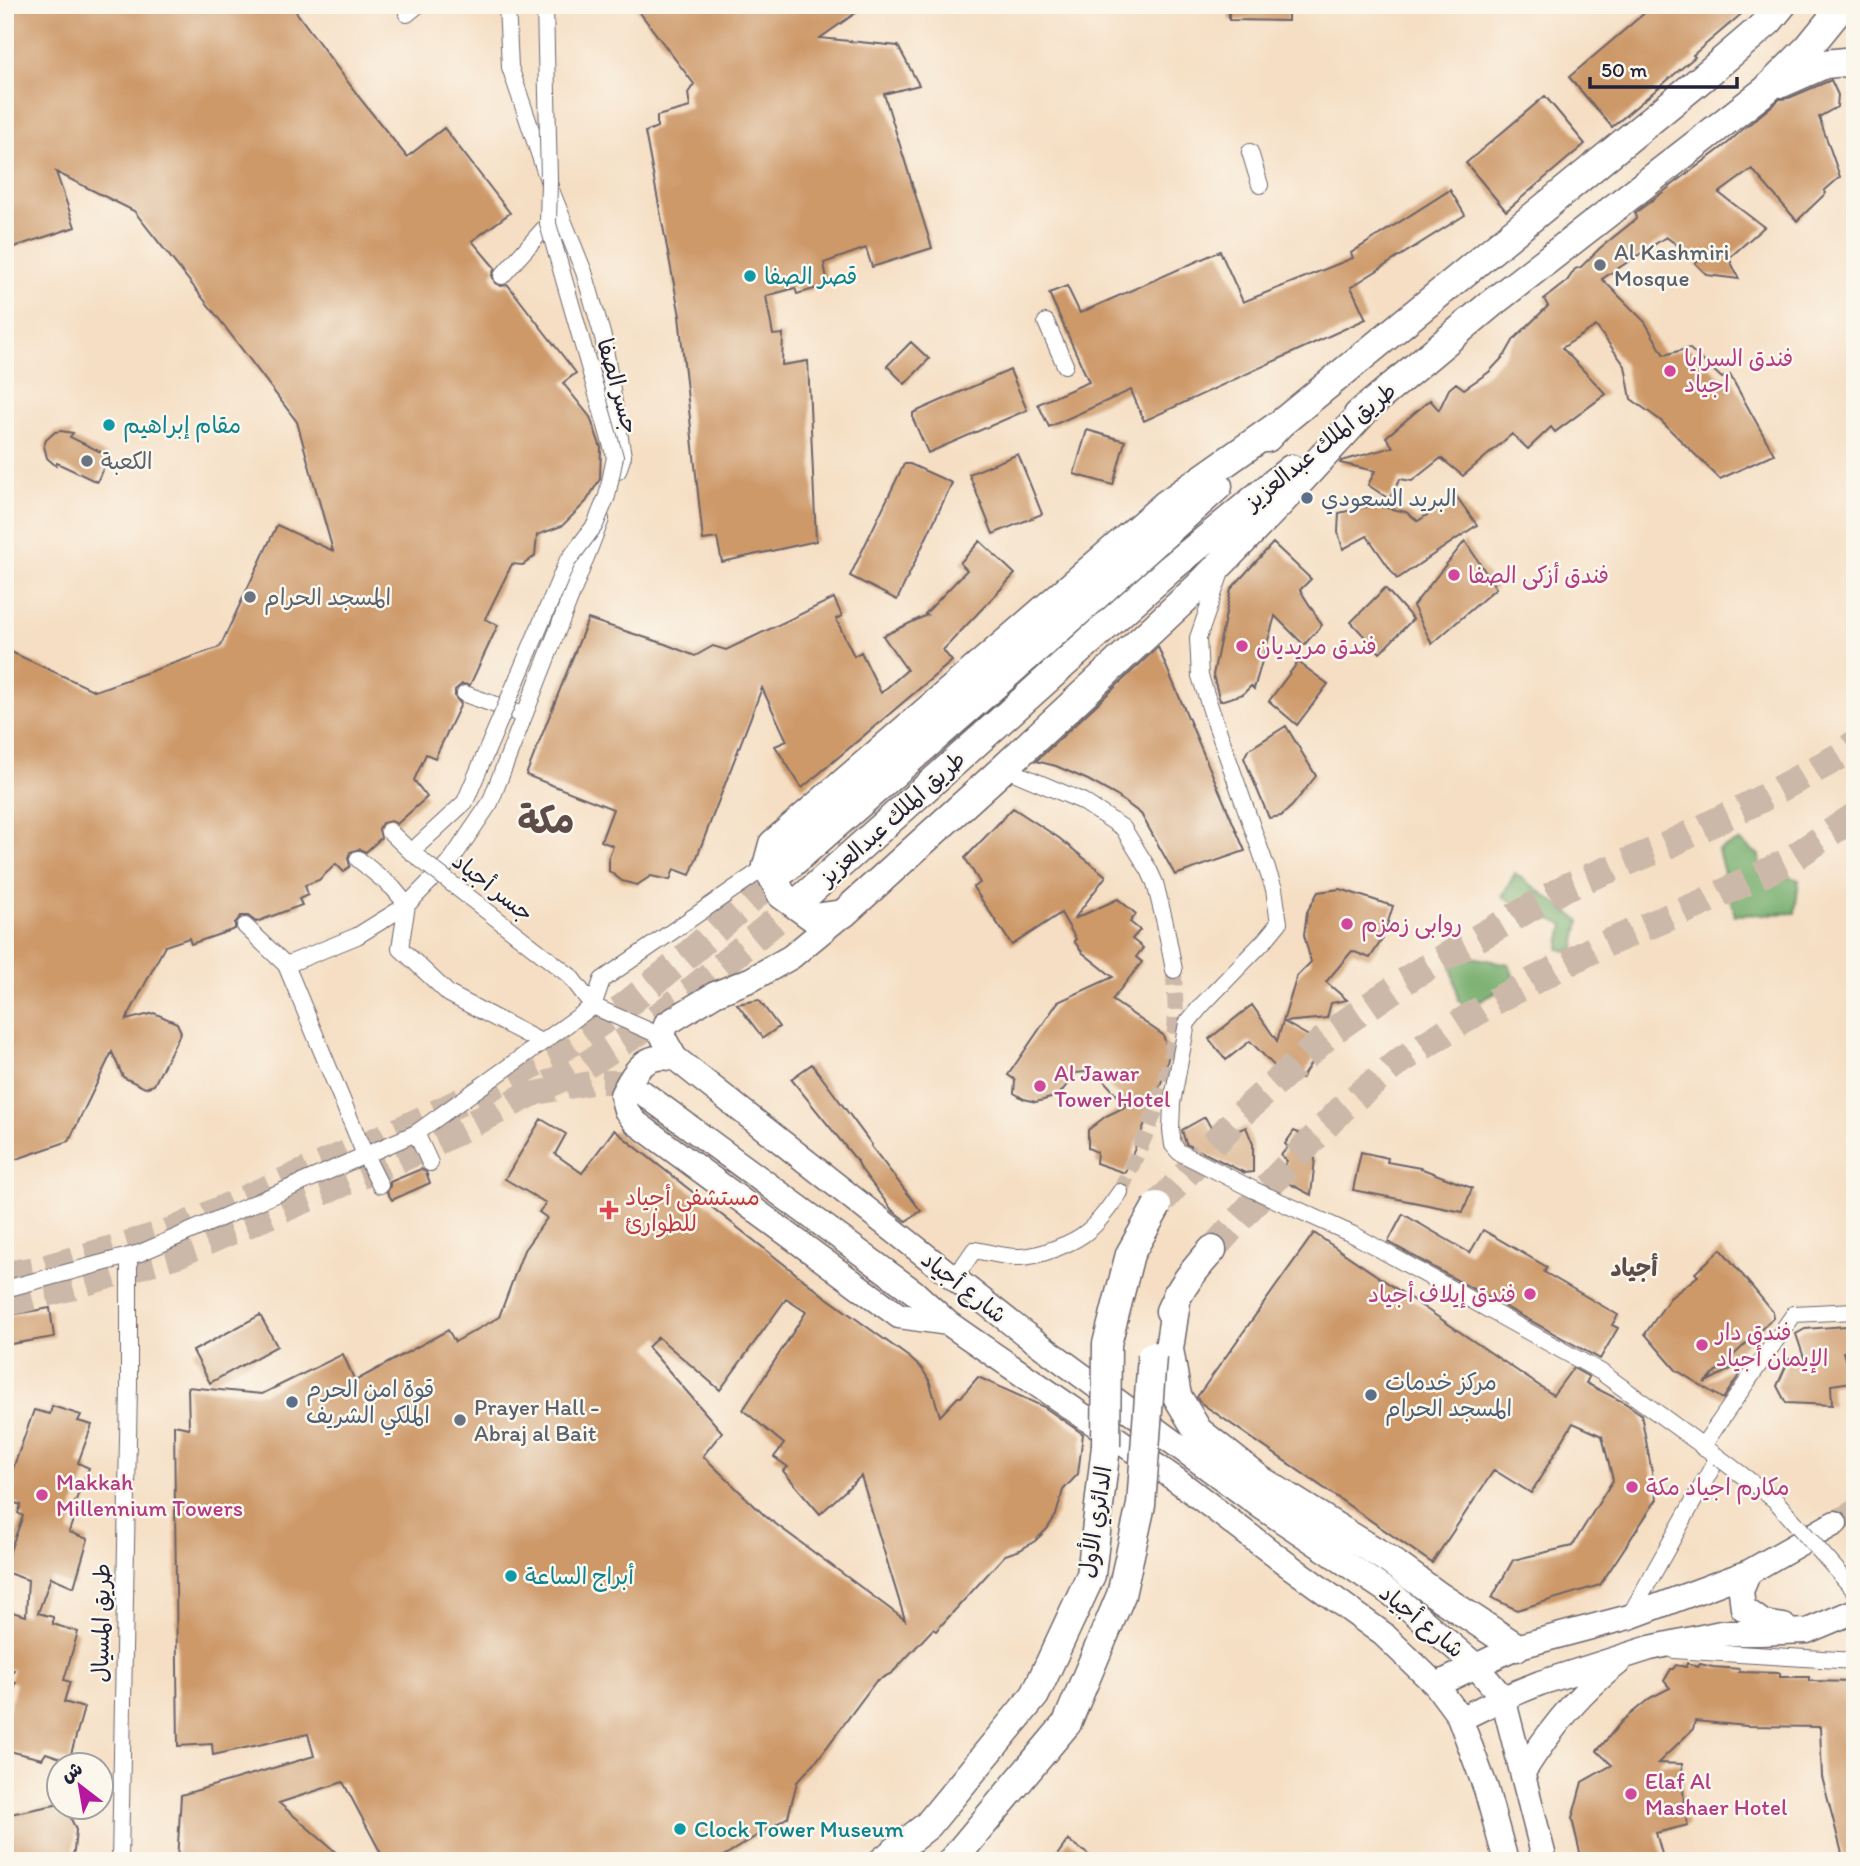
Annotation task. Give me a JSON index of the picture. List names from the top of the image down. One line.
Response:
{"streets":{"highway":["طريق الملك عبدالعزيز","الدائري الأول"],"main road":["شارع أجياد"],"street":["جسر الصفا","جسر أجياد","طريق المسيال"]},"crossings":[["جسر الصفا","جسر أجياد"]],"districts":["مكة","أجياد"],"places":{"other":["Al Kashmiri Mosque","قصر الصفا","فندق السرايا اجياد","مقام إبراهيم","الكعبة","البريد السعودي","فندق أزكى الصفا","المسجد الحرام","فندق مريديان","روابی زمزم","Al Jawar Tower Hotel","فندق إيلاف أجياد","فندق دار الإيمان أجياد","مركز خدمات المسجد الحرام","قوة امن الحرم الملكي الشريف","Prayer Hall - Abraj al Bait","مكارم اجياد مكة","Makkah Millennium Towers","أبراج الساعة","Elaf Al Mashaer Hotel","Clock Tower Museum"],"health":["مستشفى أجياد للطوارئ"]},"scale_bar":"50 m","north":"top left"}
